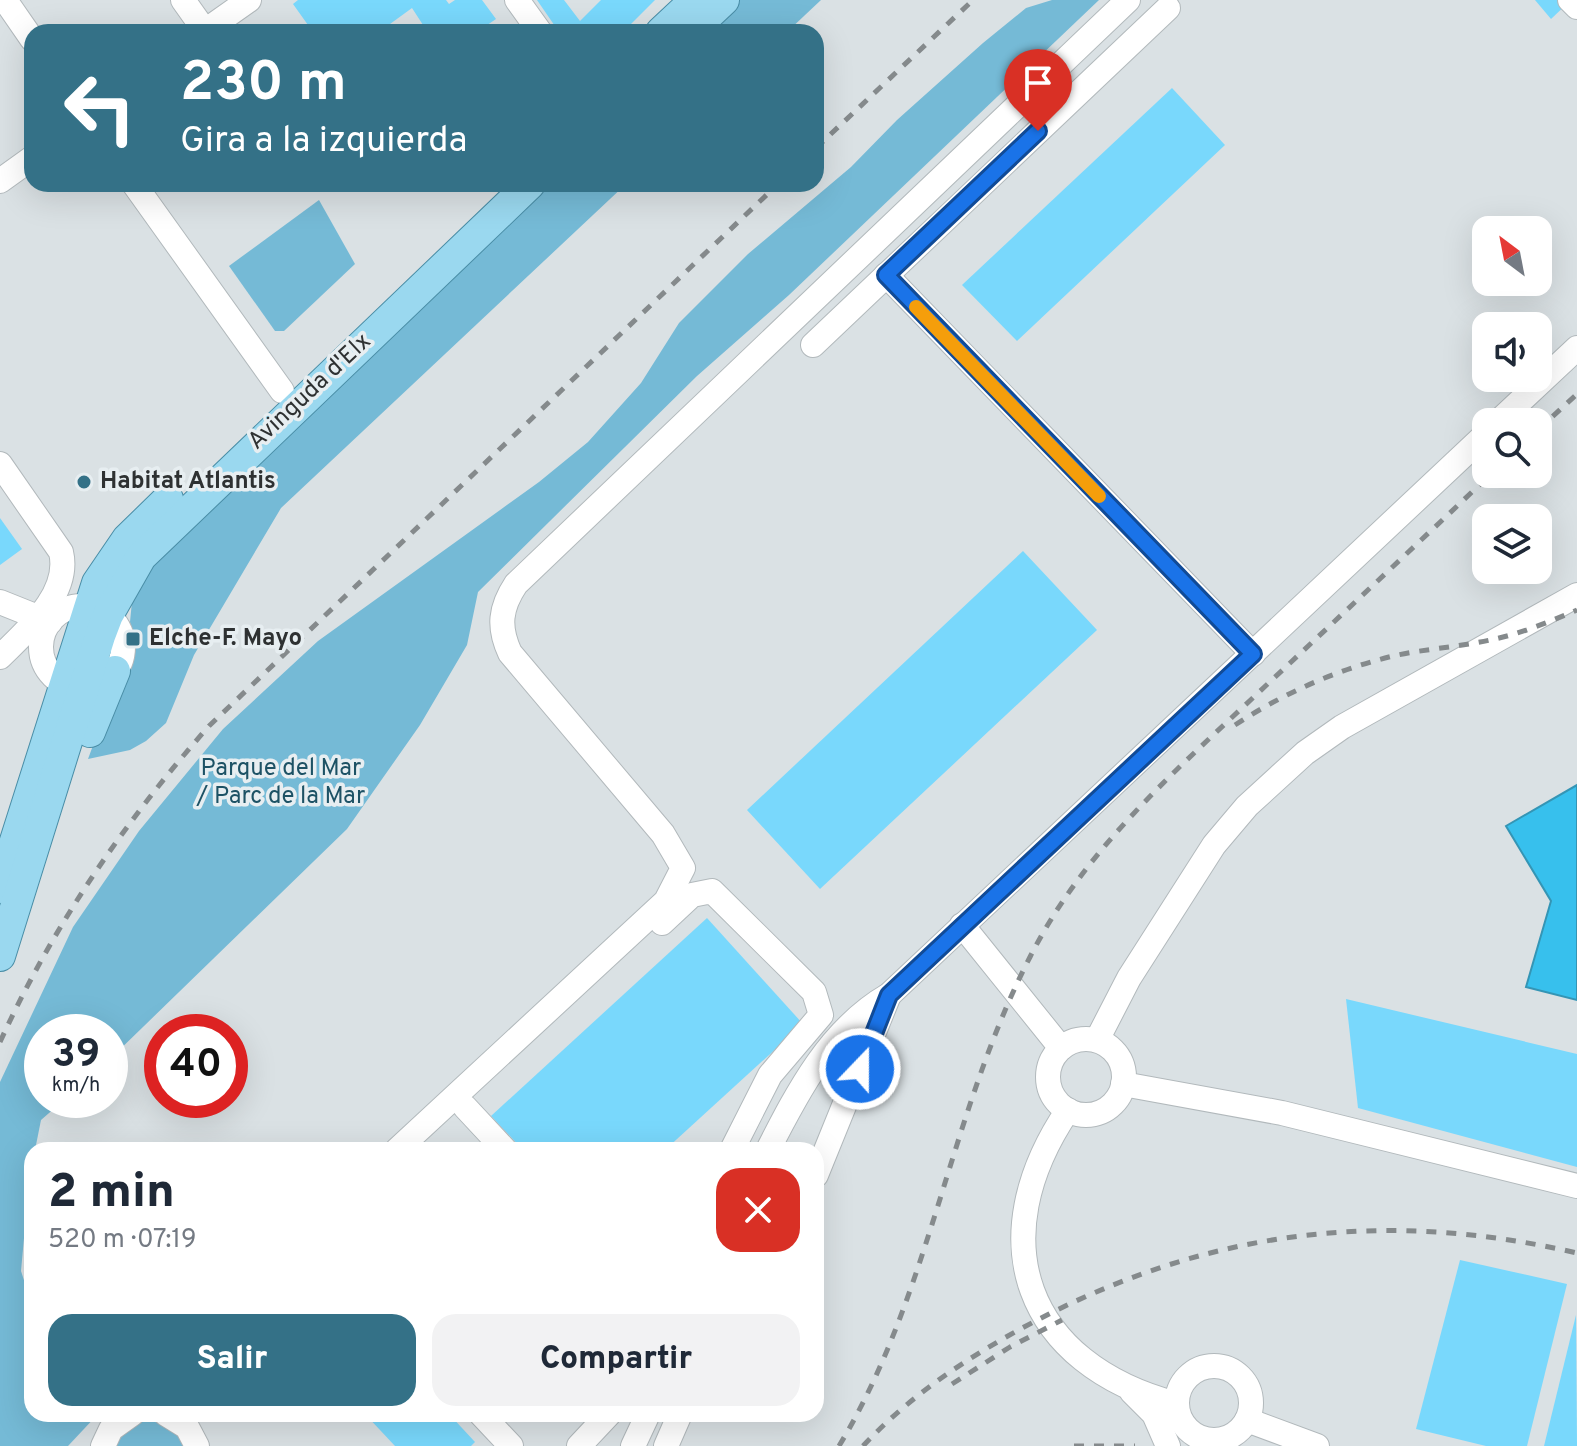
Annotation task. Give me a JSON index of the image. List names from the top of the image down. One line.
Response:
{"streets":{"main road":["Avinguda d'Elx"]},"parks":["Parque del Mar / Parc de la Mar"],"places":{"other":["Habitat Atlantis"],"transit":["Elche-F. Mayo"]},"north":"top left","page":{"turn":["230 m","Gira a la izquierda"],"speed":"39 km/h","limit":"40","heading":["2 min","520 m · 07:19"],"buttons":["Salir","Compartir"]}}
